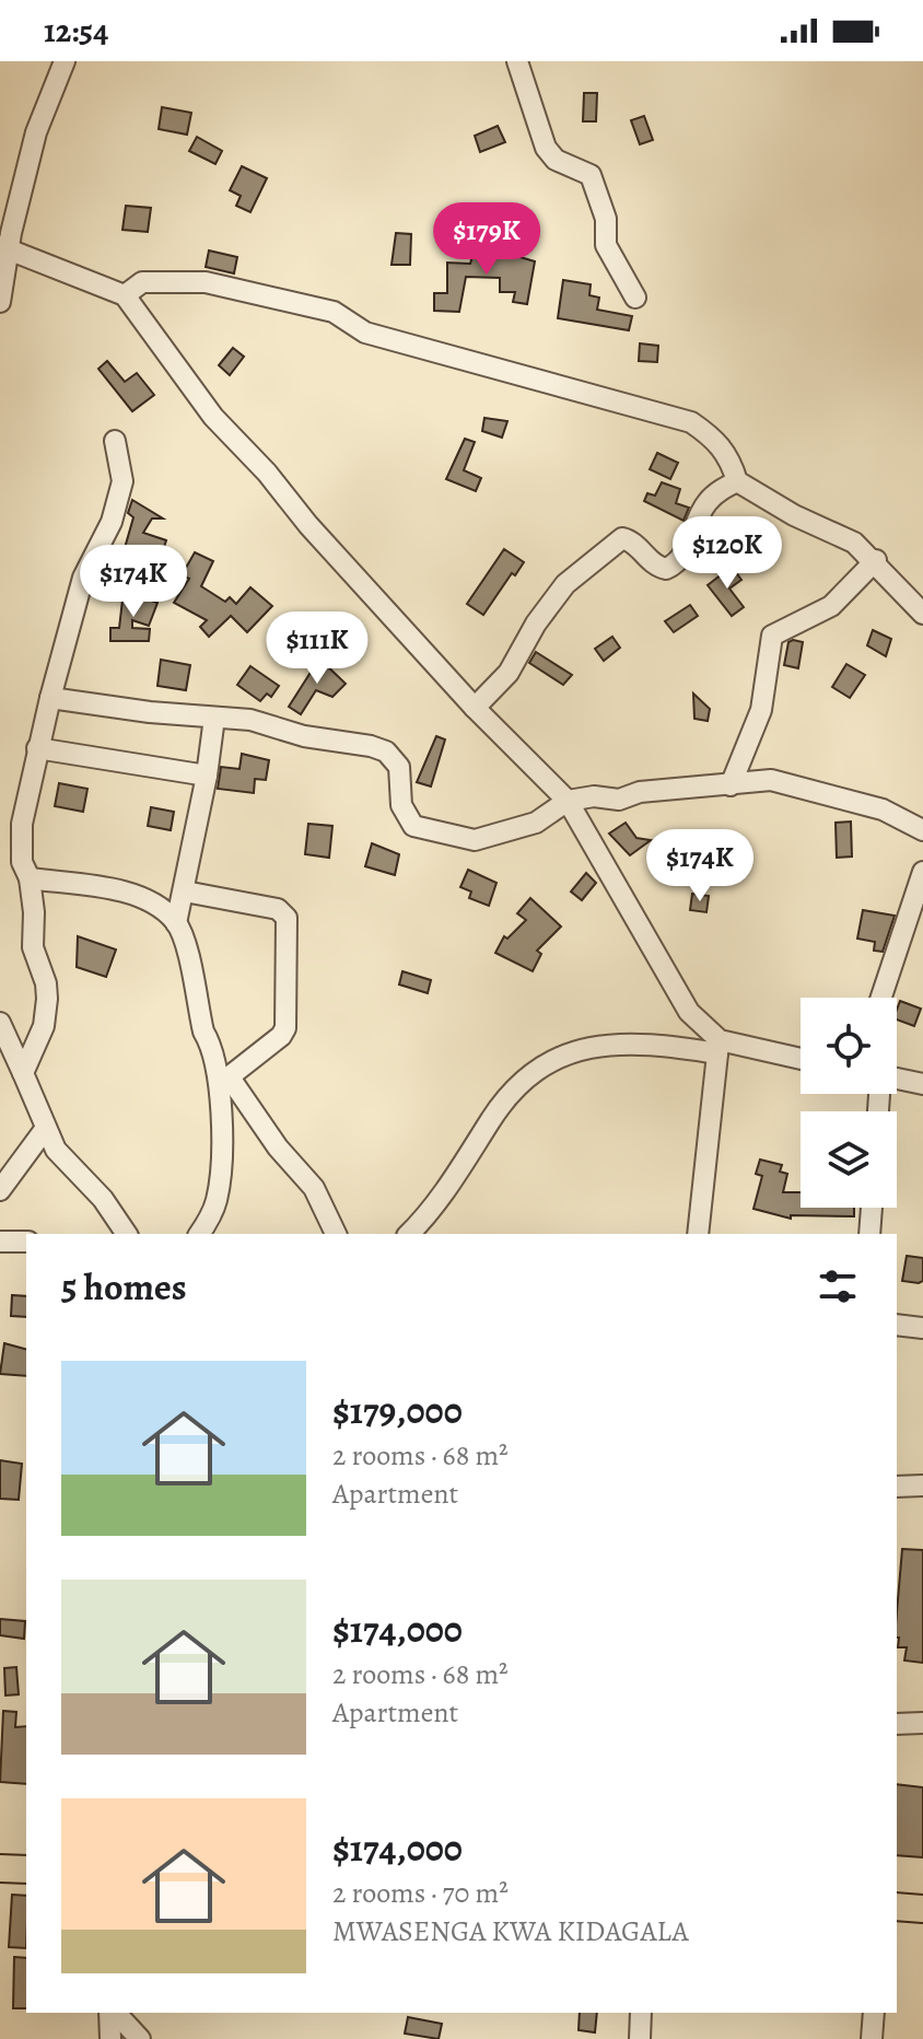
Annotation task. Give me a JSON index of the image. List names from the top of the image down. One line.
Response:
{"page":{"status":"12:54","price":["$179K","$120K","$174K","$111K","$174K"],"heading":"5 homes","list":[{"name":"$179,000","note":"2 rooms · 68 m² · Apartment"},{"name":"$174,000","note":"2 rooms · 68 m² · Apartment"},{"name":"$174,000","note":"2 rooms · 70 m² · MWASENGA KWA KIDAGALA"}]}}
